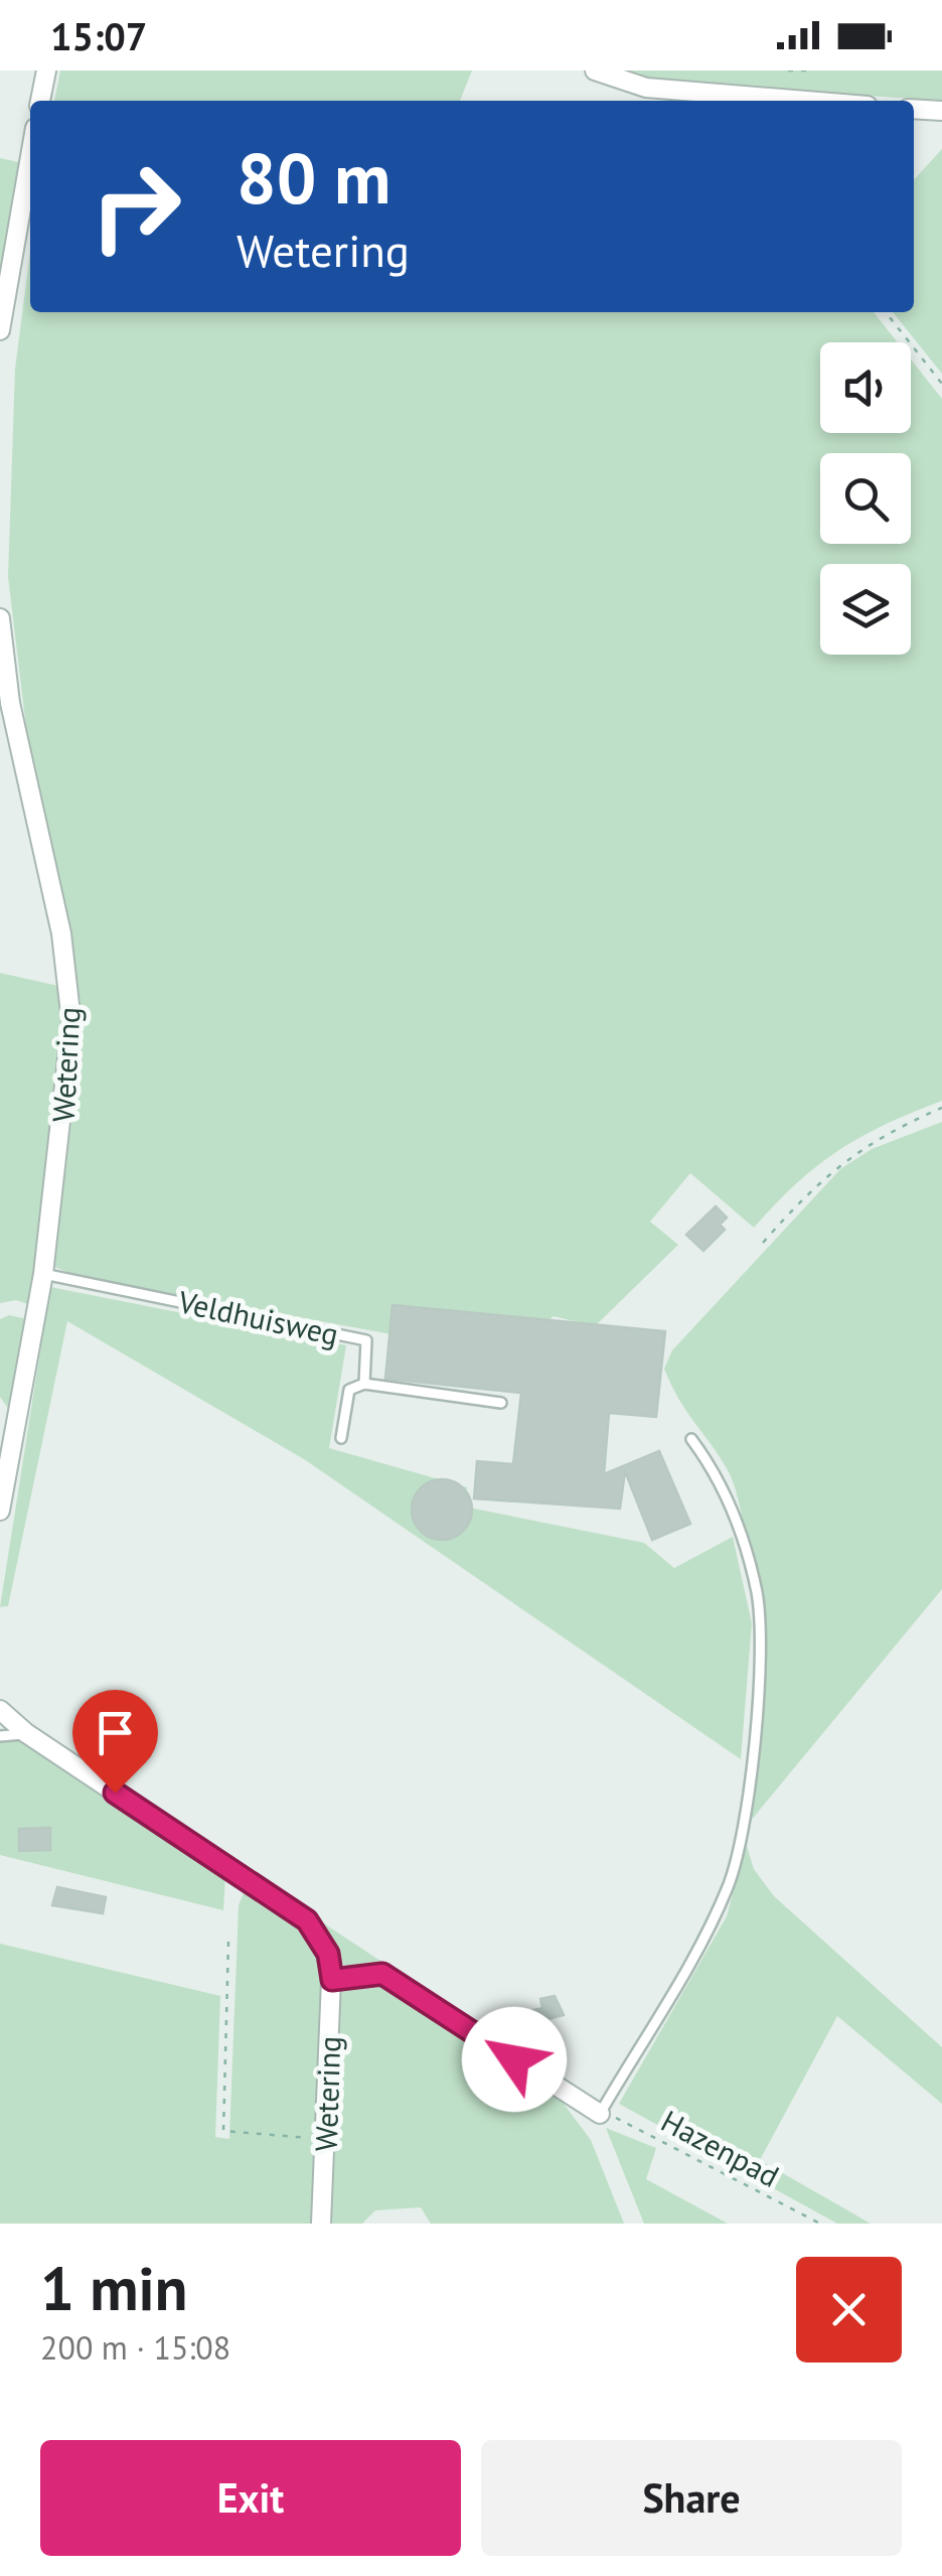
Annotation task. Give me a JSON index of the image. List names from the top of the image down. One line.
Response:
{"streets":{"street":["Wetering"],"lane":["Veldhuisweg"],"path":["Hazenpad"]},"crossings":[["Wetering","Veldhuisweg"]],"page":{"status":"15:07","turn":["80 m","Wetering"],"heading":["1 min","200 m · 15:08"],"buttons":["Exit","Share"]}}
